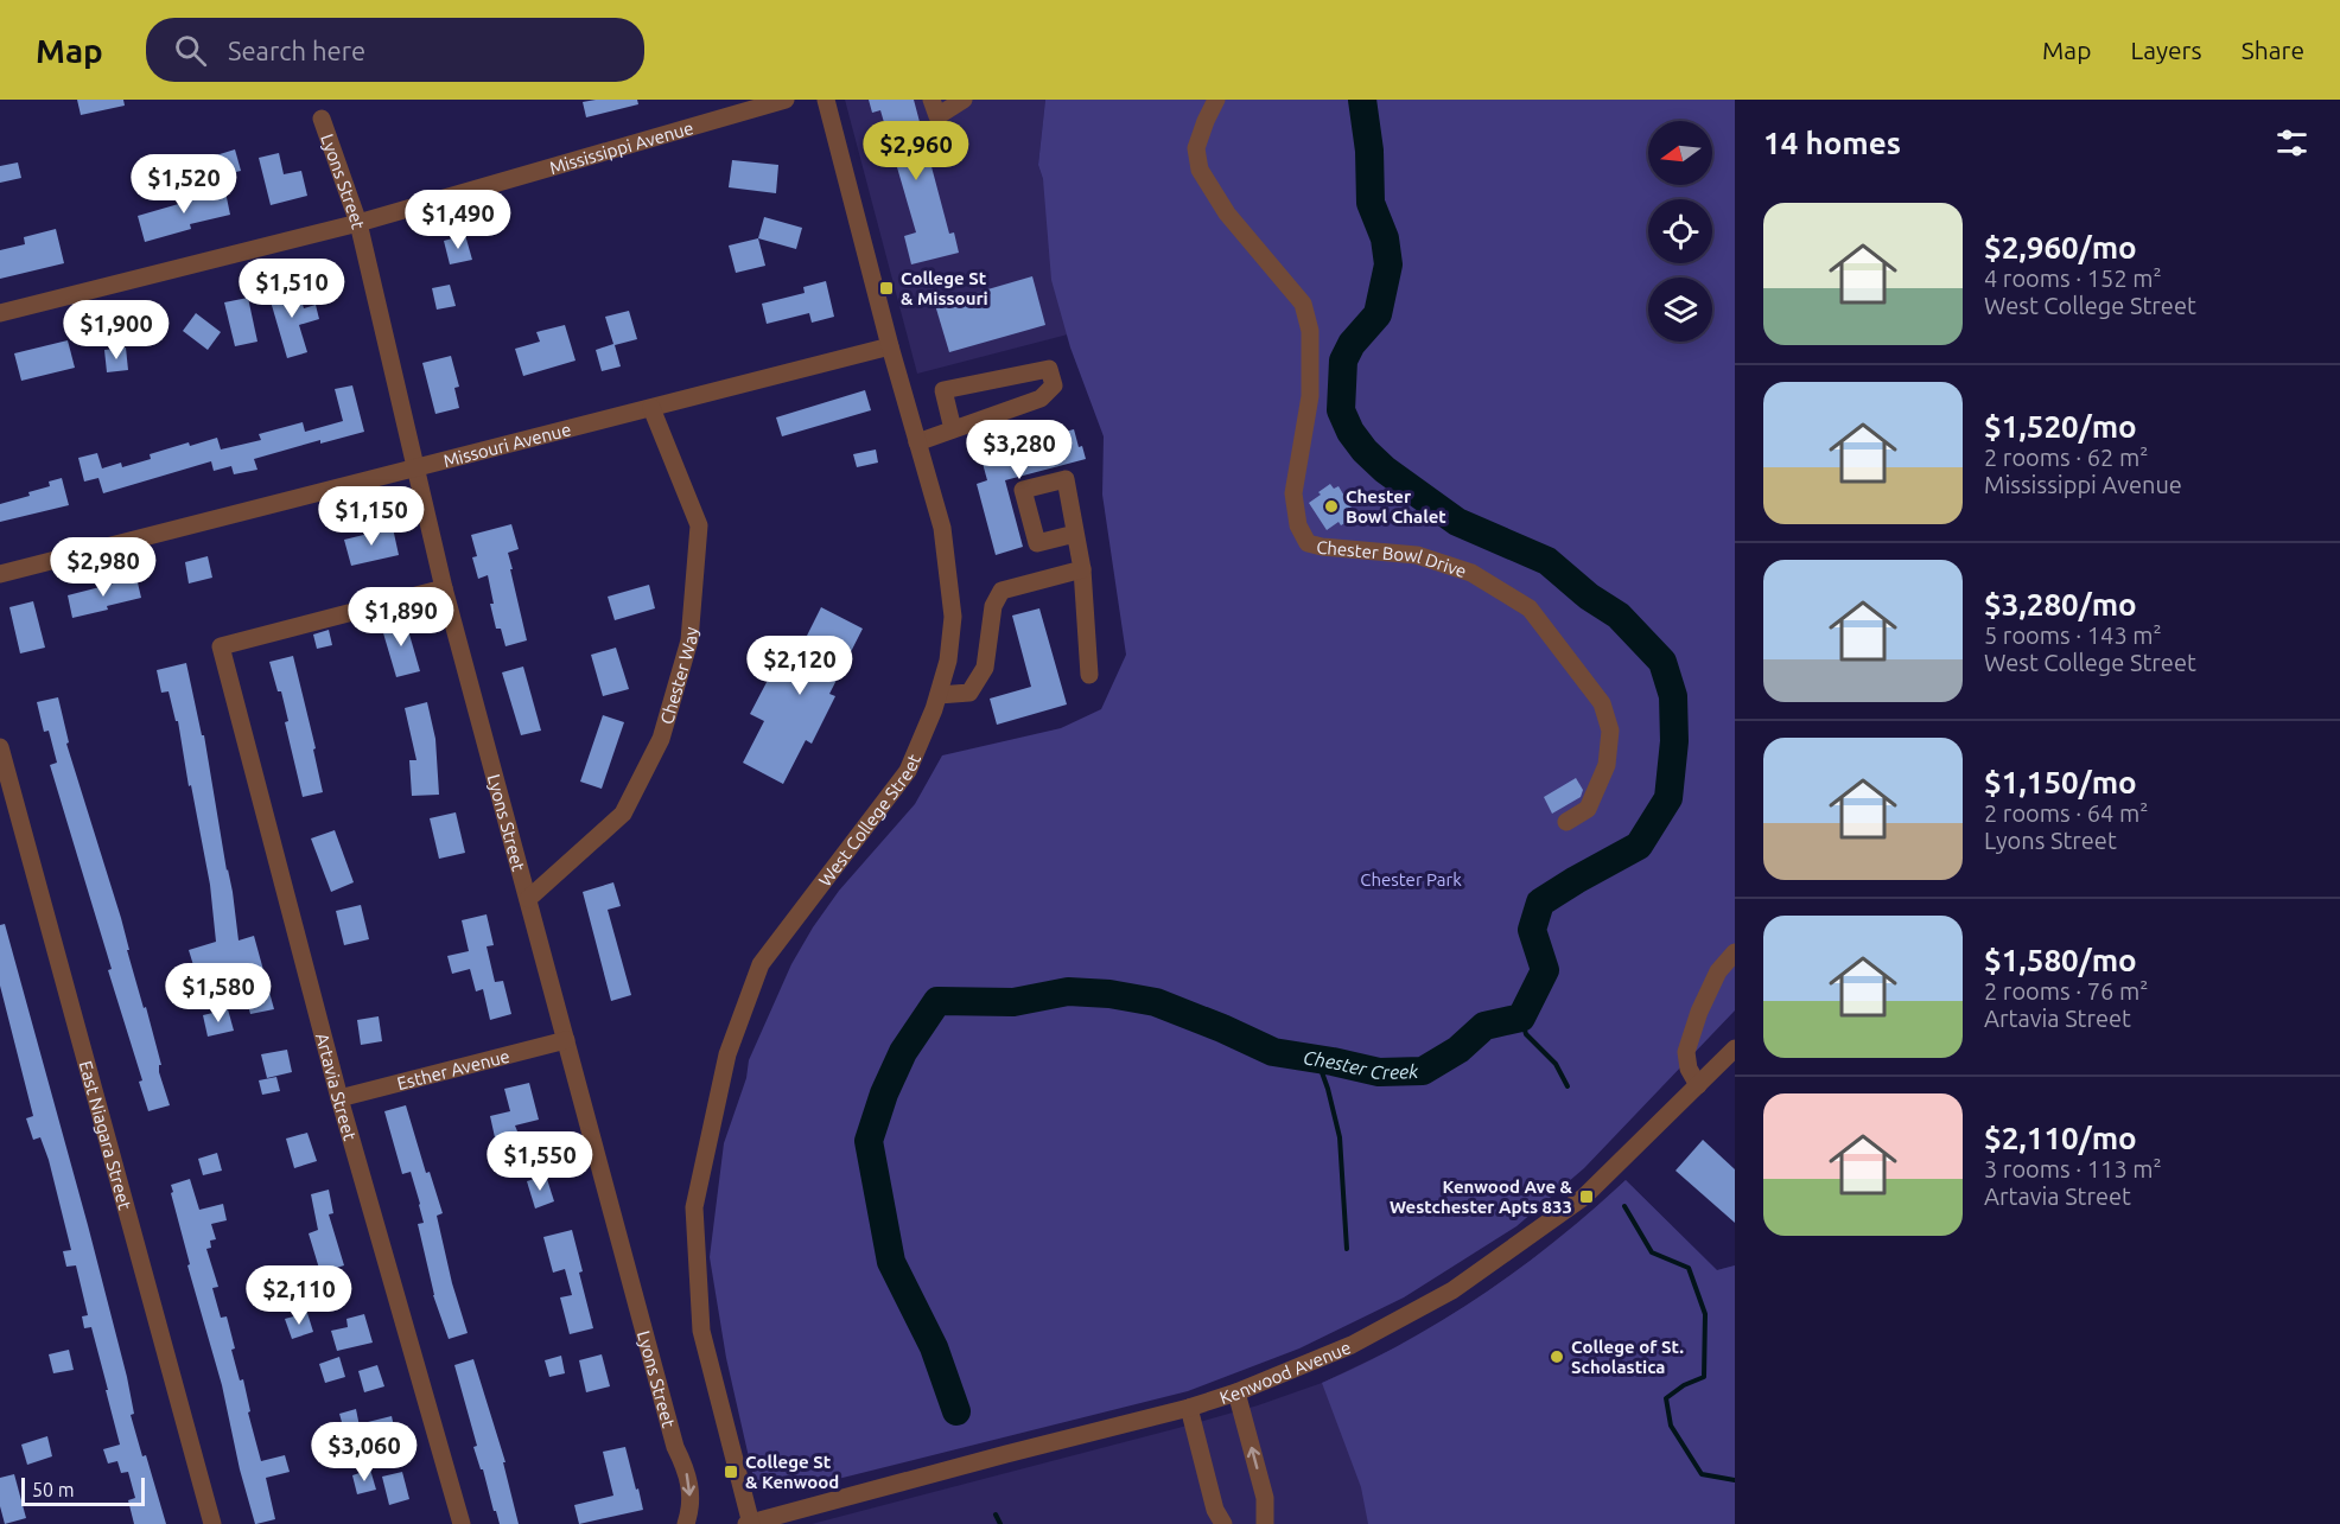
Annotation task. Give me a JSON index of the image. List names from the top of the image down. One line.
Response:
{"streets":{"street":["Mississippi Avenue","Lyons Street","Missouri Avenue","Chester Bowl Drive","Chester Way","West College Street","Esther Avenue","Artavia Street","East Niagara Street","Kenwood Avenue"]},"crossings":[["Mississippi Avenue","Lyons Street"],["Lyons Street","Missouri Avenue"],["Lyons Street","Chester Way"],["Lyons Street","Esther Avenue"],["Lyons Street","Artavia Street"],["Missouri Avenue","Chester Way"],["Missouri Avenue","West College Street"],["West College Street","Kenwood Avenue"],["Esther Avenue","Artavia Street"]],"water":["Chester Creek"],"parks":["Chester Park"],"places":{"transit":["College St & Missouri","Kenwood Ave & Westchester Apts 833","College St & Kenwood"],"other":["Chester Bowl Chalet","College of St. Scholastica"]},"scale_bar":"50 m","north":"left","page":{"header":"Map","search":"Search here","nav":["Map","Layers","Share"],"heading":"14 homes","price":["$2,960","$1,520","$1,490","$1,510","$1,900","$3,280","$1,150","$2,980","$1,890","$2,120","$1,580","$1,550","$2,110","$3,060"],"list":[{"name":"$2,960/mo","note":"4 rooms · 152 m² · West College Street"},{"name":"$1,520/mo","note":"2 rooms · 62 m² · Mississippi Avenue"},{"name":"$3,280/mo","note":"5 rooms · 143 m² · West College Street"},{"name":"$1,150/mo","note":"2 rooms · 64 m² · Lyons Street"},{"name":"$1,580/mo","note":"2 rooms · 76 m² · Artavia Street"},{"name":"$2,110/mo","note":"3 rooms · 113 m² · Artavia Street"}],"scale":"50 m"}}
